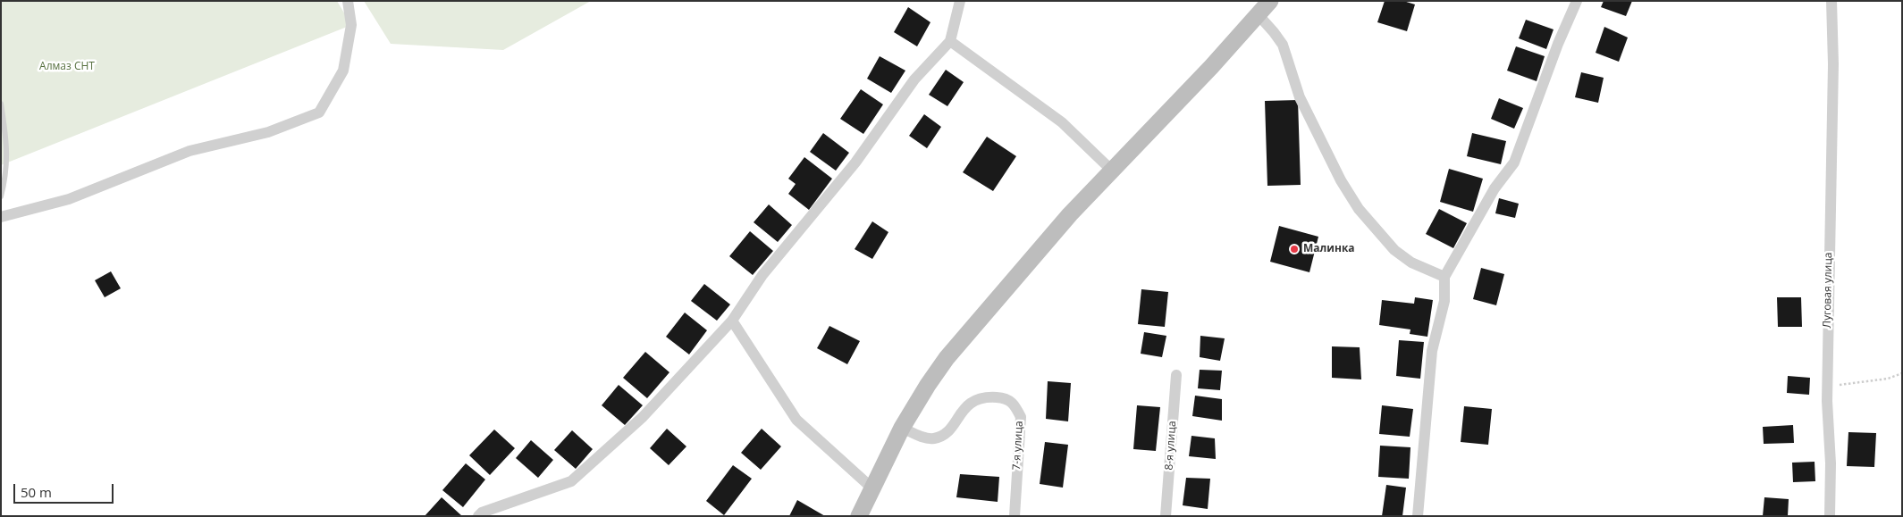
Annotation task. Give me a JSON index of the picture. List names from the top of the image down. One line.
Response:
{"streets":{"street":["Луговая улица","7-я улица","8-я улица"]},"parks":["Алмаз СНТ"],"places":["Малинка"],"scale_bar":"50 m"}
